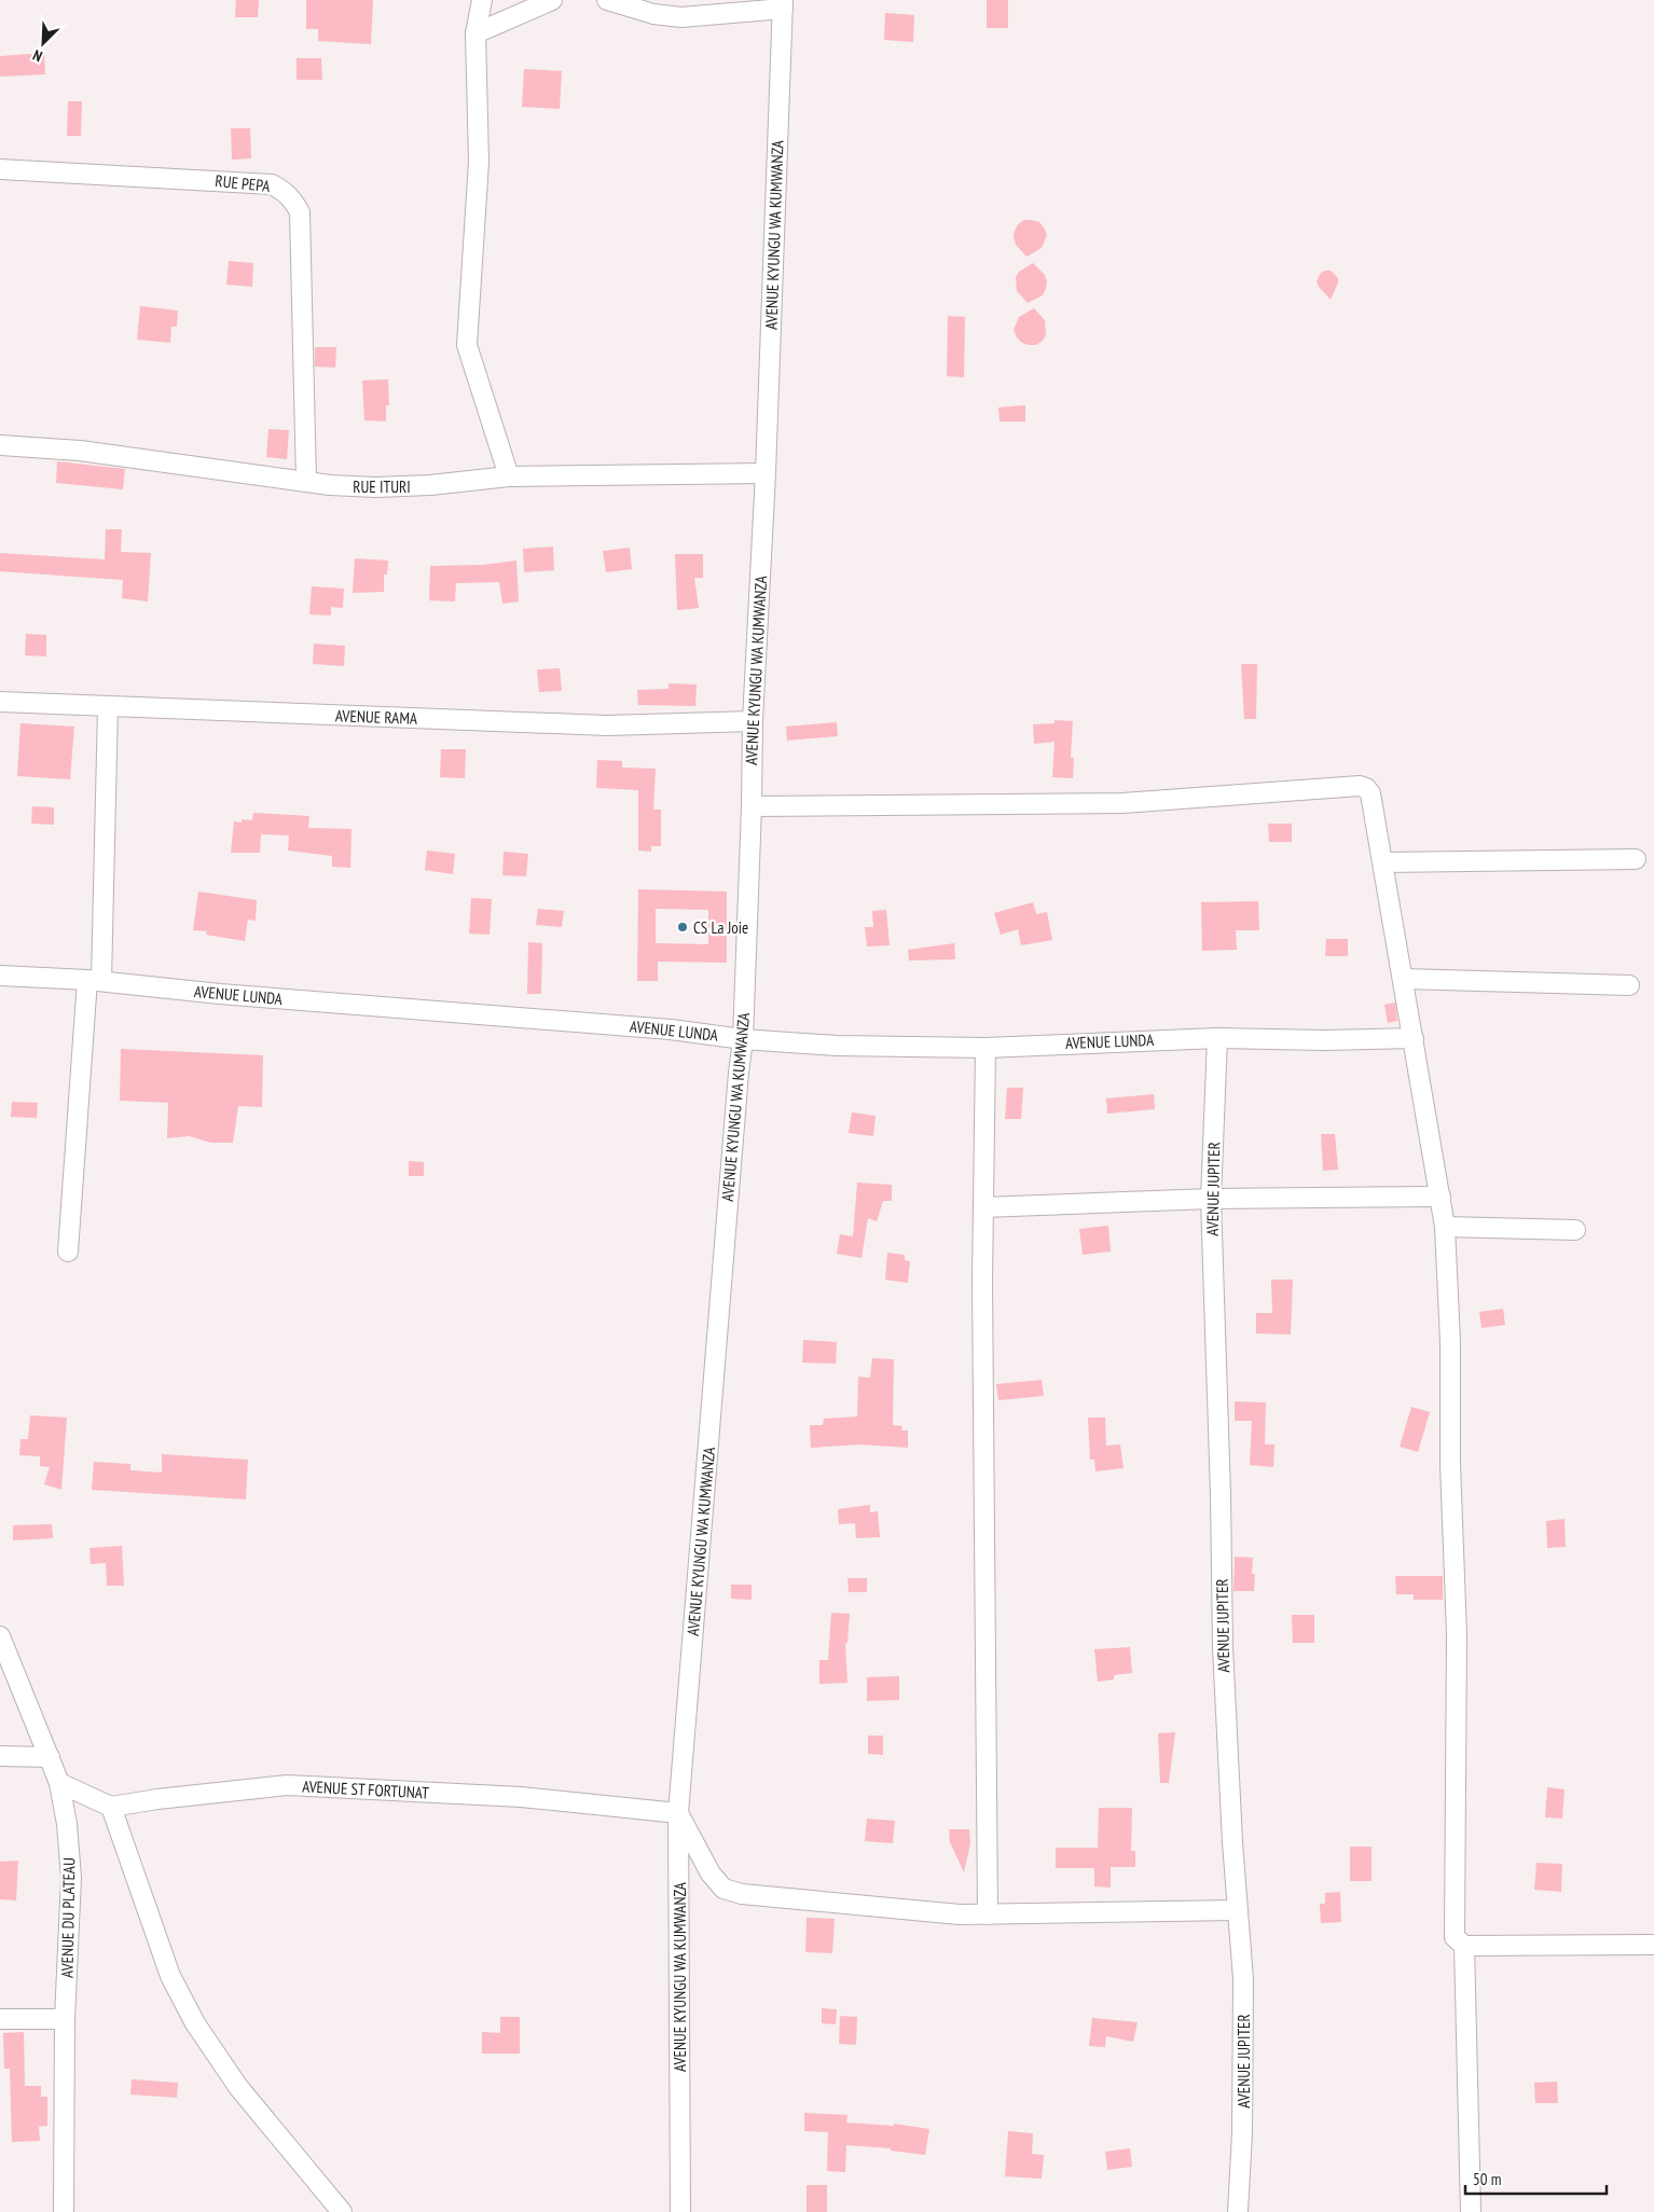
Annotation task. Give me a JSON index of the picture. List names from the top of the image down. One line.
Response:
{"streets":{"street":["RUE PEPA","AVENUE KYUNGU WA KUMWANZA","RUE ITURI","AVENUE RAMA","AVENUE LUNDA","AVENUE JUPITER","AVENUE ST FORTUNAT","AVENUE DU PLATEAU"]},"crossings":[["RUE PEPA","RUE ITURI"],["AVENUE KYUNGU WA KUMWANZA","RUE ITURI"],["AVENUE KYUNGU WA KUMWANZA","AVENUE RAMA"],["AVENUE KYUNGU WA KUMWANZA","AVENUE LUNDA"],["AVENUE KYUNGU WA KUMWANZA","AVENUE ST FORTUNAT"],["AVENUE LUNDA","AVENUE JUPITER"]],"places":["CS La Joie"],"scale_bar":"50 m","north":"bottom left"}
